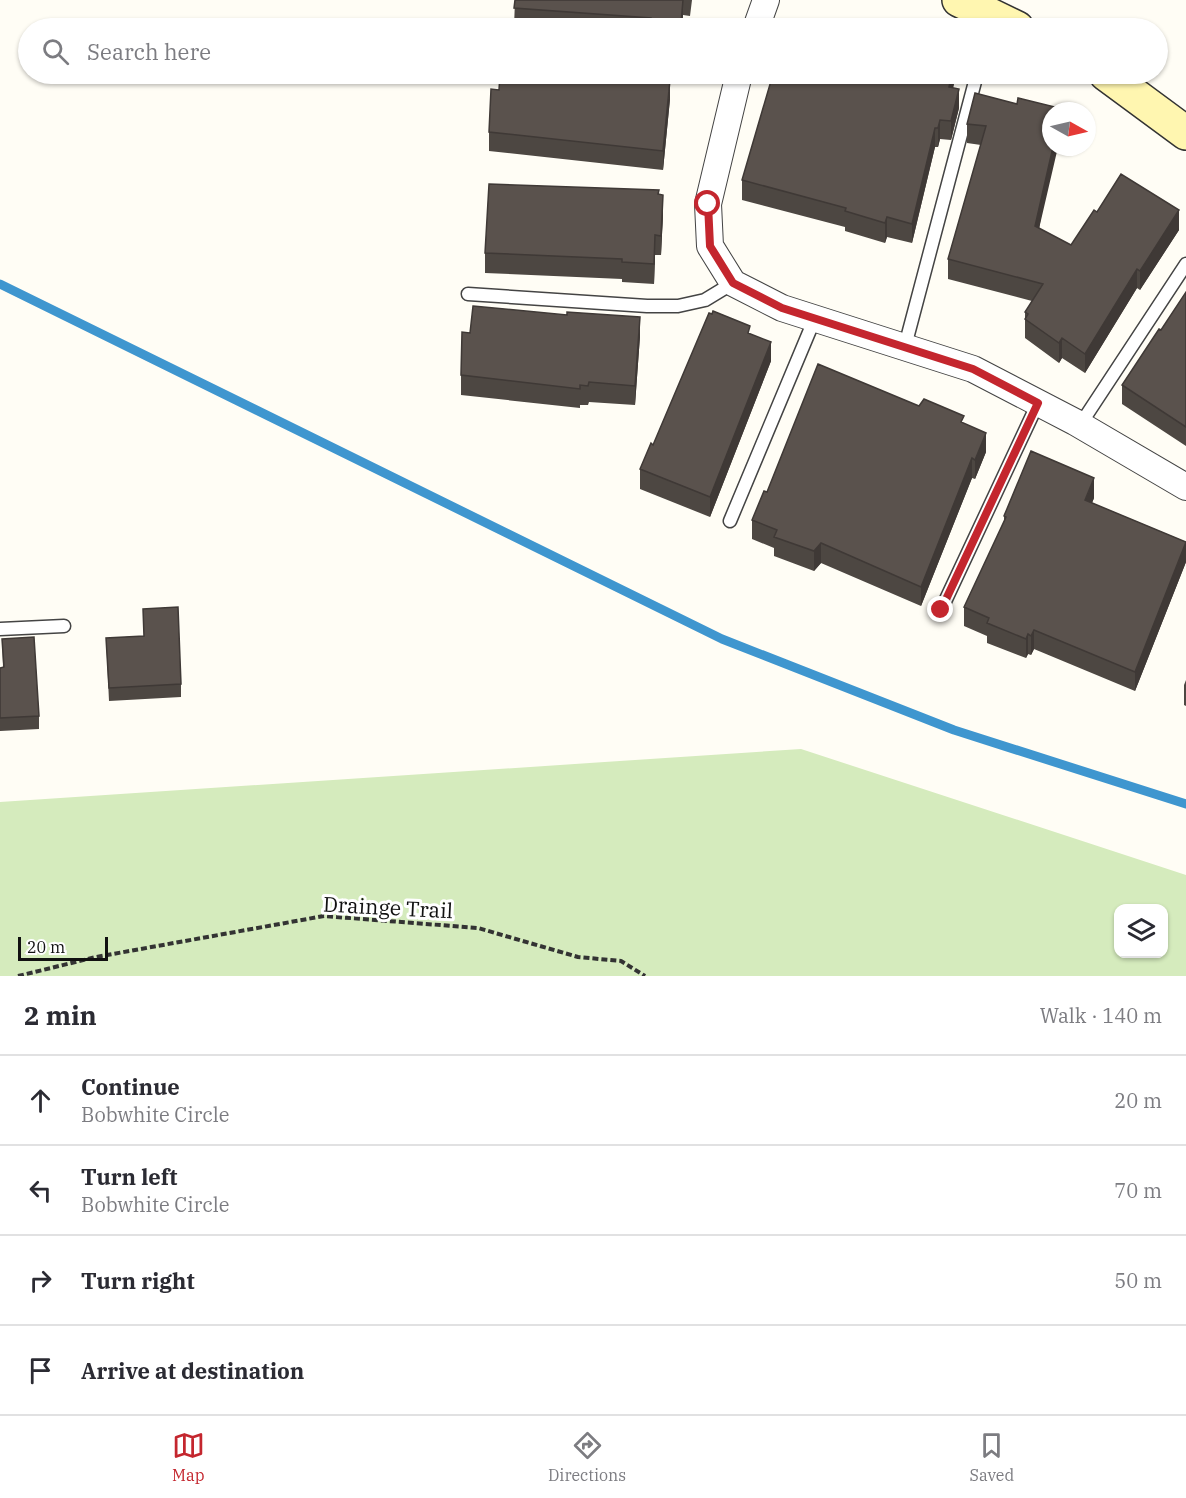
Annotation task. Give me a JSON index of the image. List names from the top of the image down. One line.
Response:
{"streets":{"path":["Drainge Trail"]},"scale_bar":"20 m","north":"right","page":{"search":"Search here","scale":"20 m","heading":["2 min","Walk · 140 m"],"list":[["Continue","Bobwhite Circle","20 m"],["Turn left","Bobwhite Circle","70 m"],["Turn right","50 m"],"Arrive at destination"],"nav":["Map","Directions","Saved"]}}
